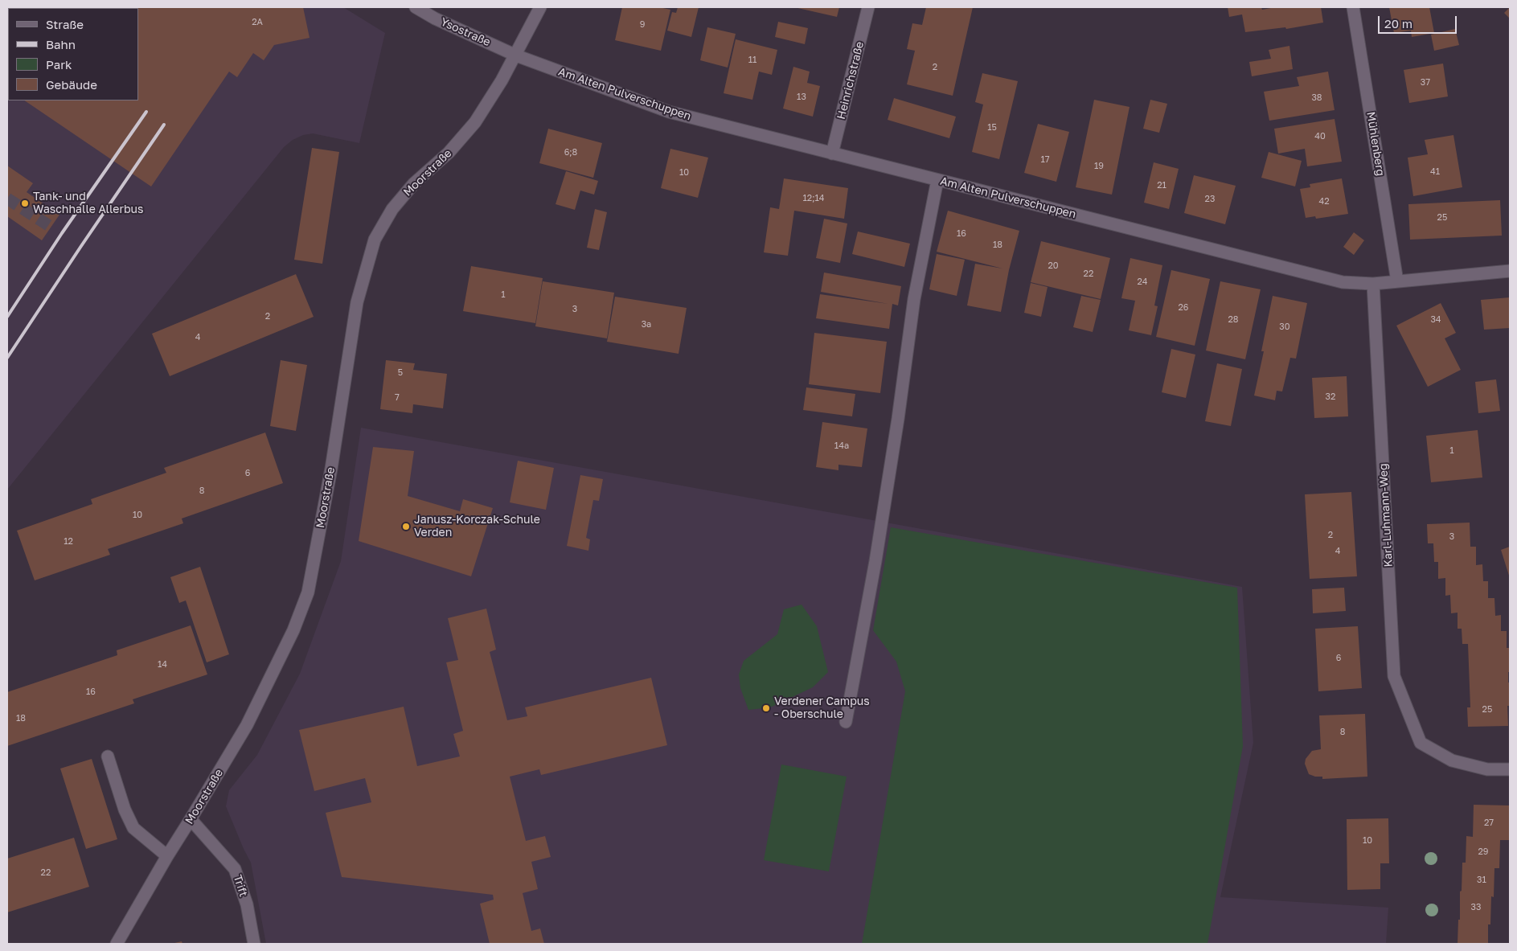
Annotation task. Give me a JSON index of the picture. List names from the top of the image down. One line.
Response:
{"streets":{"street":["Ysostraße","Heinrichstraße","Am Alten Pulverschuppen","Mühlenberg","Moorstraße","Karl-Luhmann-Weg","Trift"]},"crossings":[["Ysostraße","Am Alten Pulverschuppen"],["Ysostraße","Moorstraße"],["Heinrichstraße","Am Alten Pulverschuppen"],["Am Alten Pulverschuppen","Mühlenberg"],["Am Alten Pulverschuppen","Moorstraße"],["Am Alten Pulverschuppen","Karl-Luhmann-Weg"],["Moorstraße","Trift"]],"places":["Tank- und Waschhalle Allerbus","Janusz-Korczak-Schule Verden","Verdener Campus - Oberschule"],"house_numbers":["2A","9","11","2","37","13","38","15","40","6;8","17","19","41","10","21","12;14","23","42","25","16","18","20","22","24","1","26","3","2","28","34","3a","30","4","5","32","7","14a","1","6","8","10","2","3","12","4","6","14","16","25","18","8","27","10","29","22","31","33"],"legend":["Straße","Bahn","Park","Gebäude"],"scale_bar":"20 m"}
